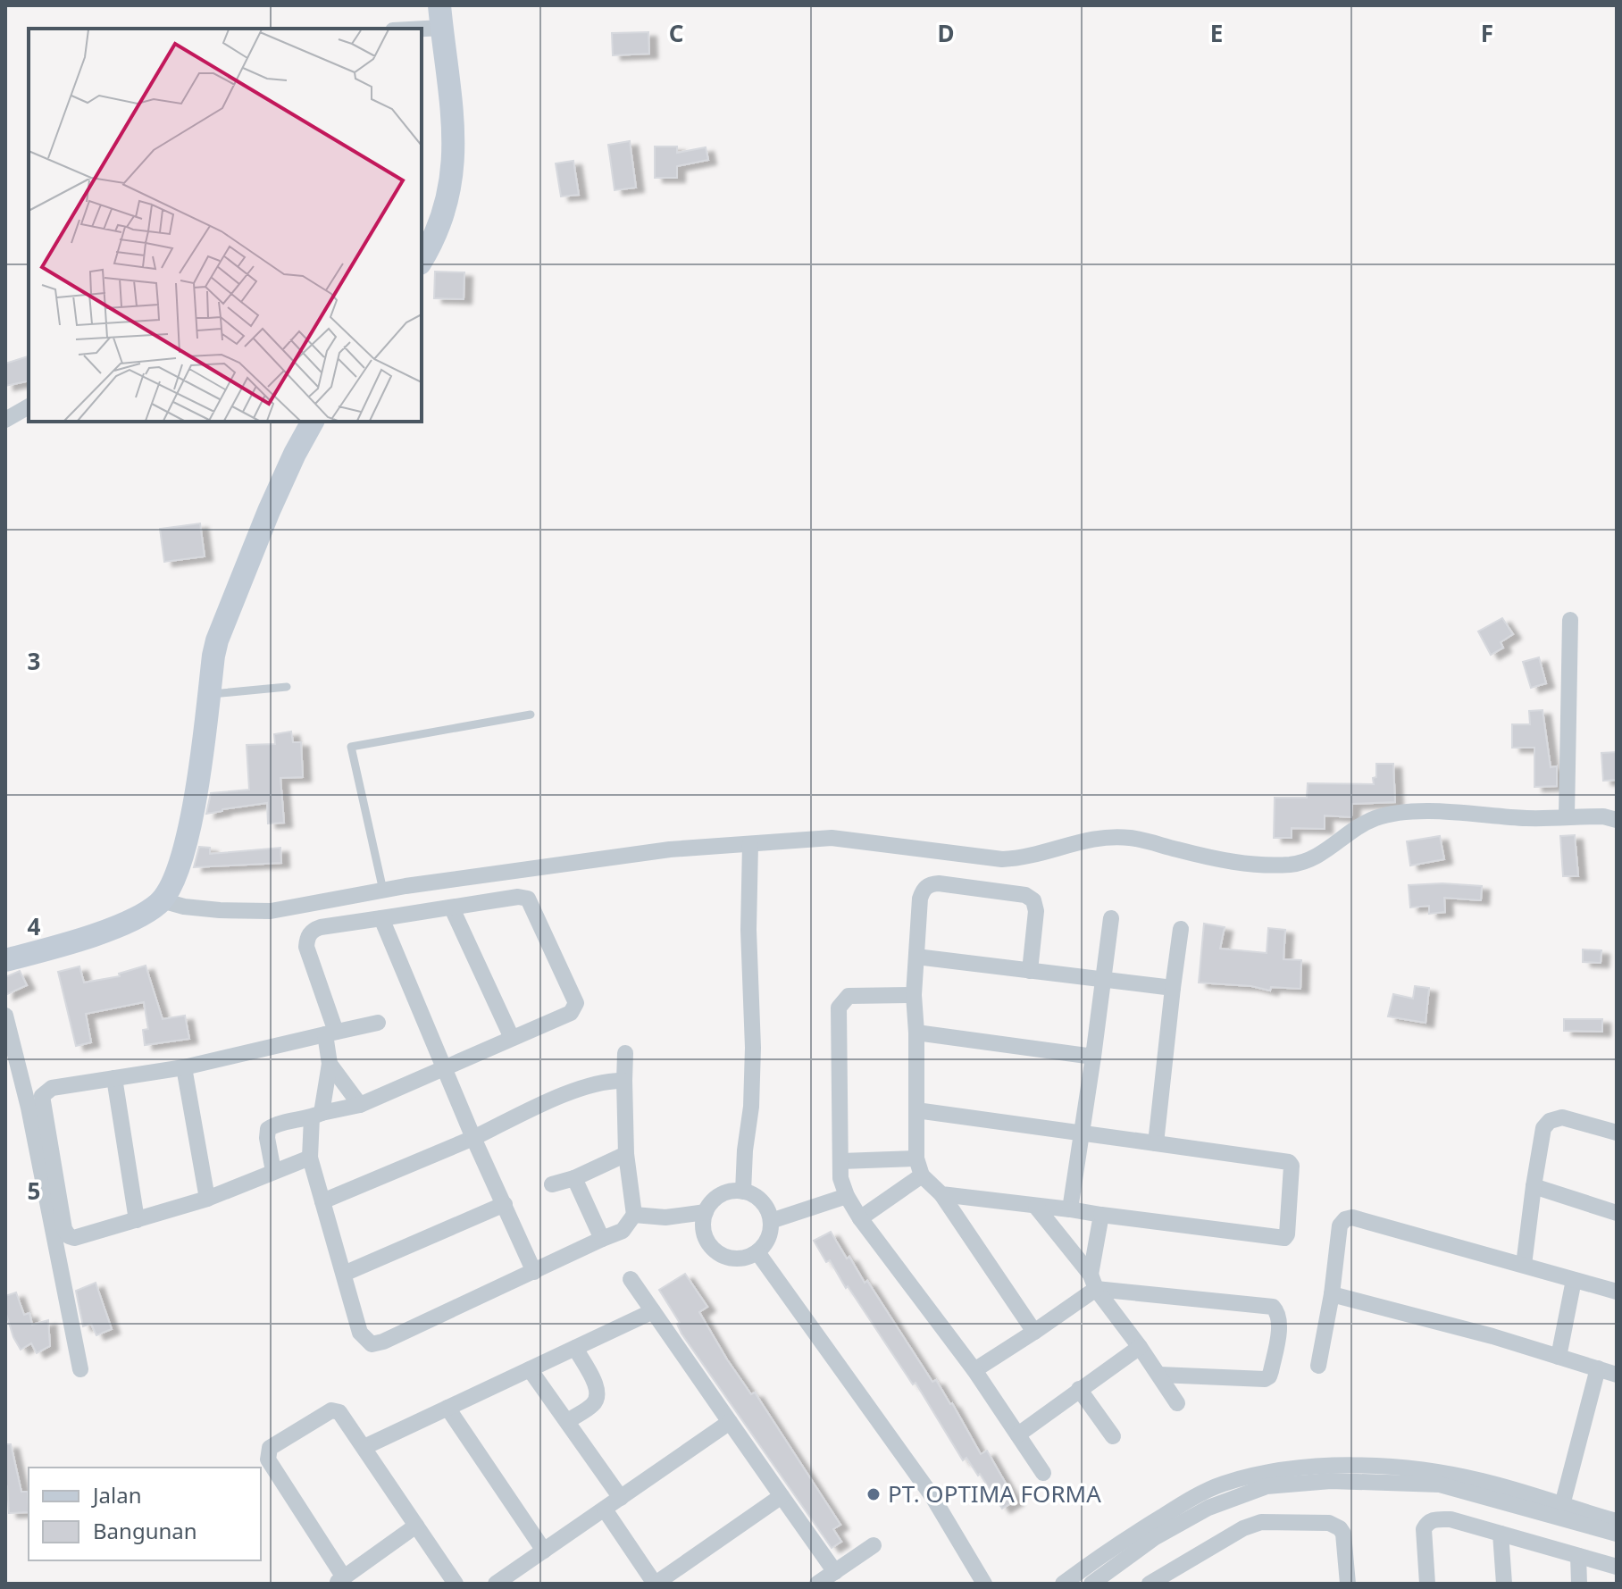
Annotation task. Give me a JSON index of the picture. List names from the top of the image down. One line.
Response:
{"places":["PT. OPTIMA FORMA"],"legend":["Jalan","Bangunan"],"grid":{"columns":["C","D","E","F"],"rows":["3","4","5"]}}
